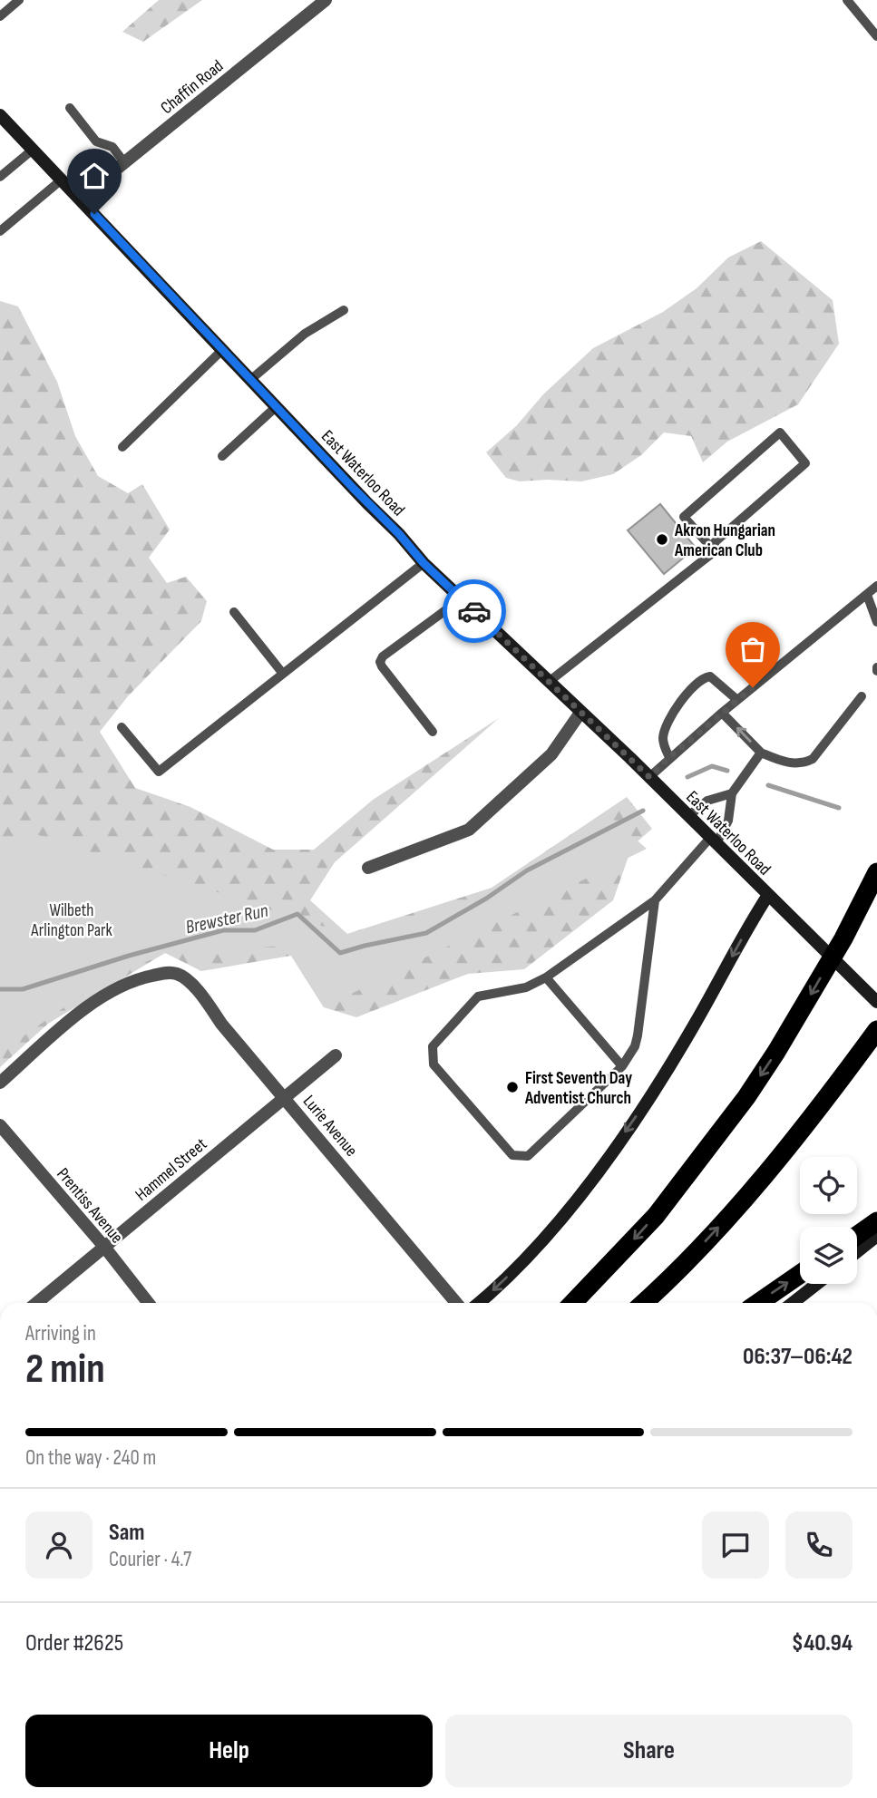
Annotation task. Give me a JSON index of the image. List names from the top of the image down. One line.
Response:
{"streets":{"main road":["East Waterloo Road"],"street":["Chaffin Road","Lurie Avenue","Hammel Street","Prentiss Avenue"]},"crossings":[["Chaffin Road","East Waterloo Road"],["Lurie Avenue","Hammel Street"],["Hammel Street","Prentiss Avenue"]],"water":["Brewster Run"],"parks":["Wilbeth Arlington Park"],"places":["Akron Hungarian American Club","First Seventh Day Adventist Church"],"page":{"heading":["2 min","Arriving in","06:37–06:42"],"panel":["Sam","Courier · 4.7","Order #2625","$40.94"],"bar":"On the way · 240 m","buttons":["Help","Share"]}}
